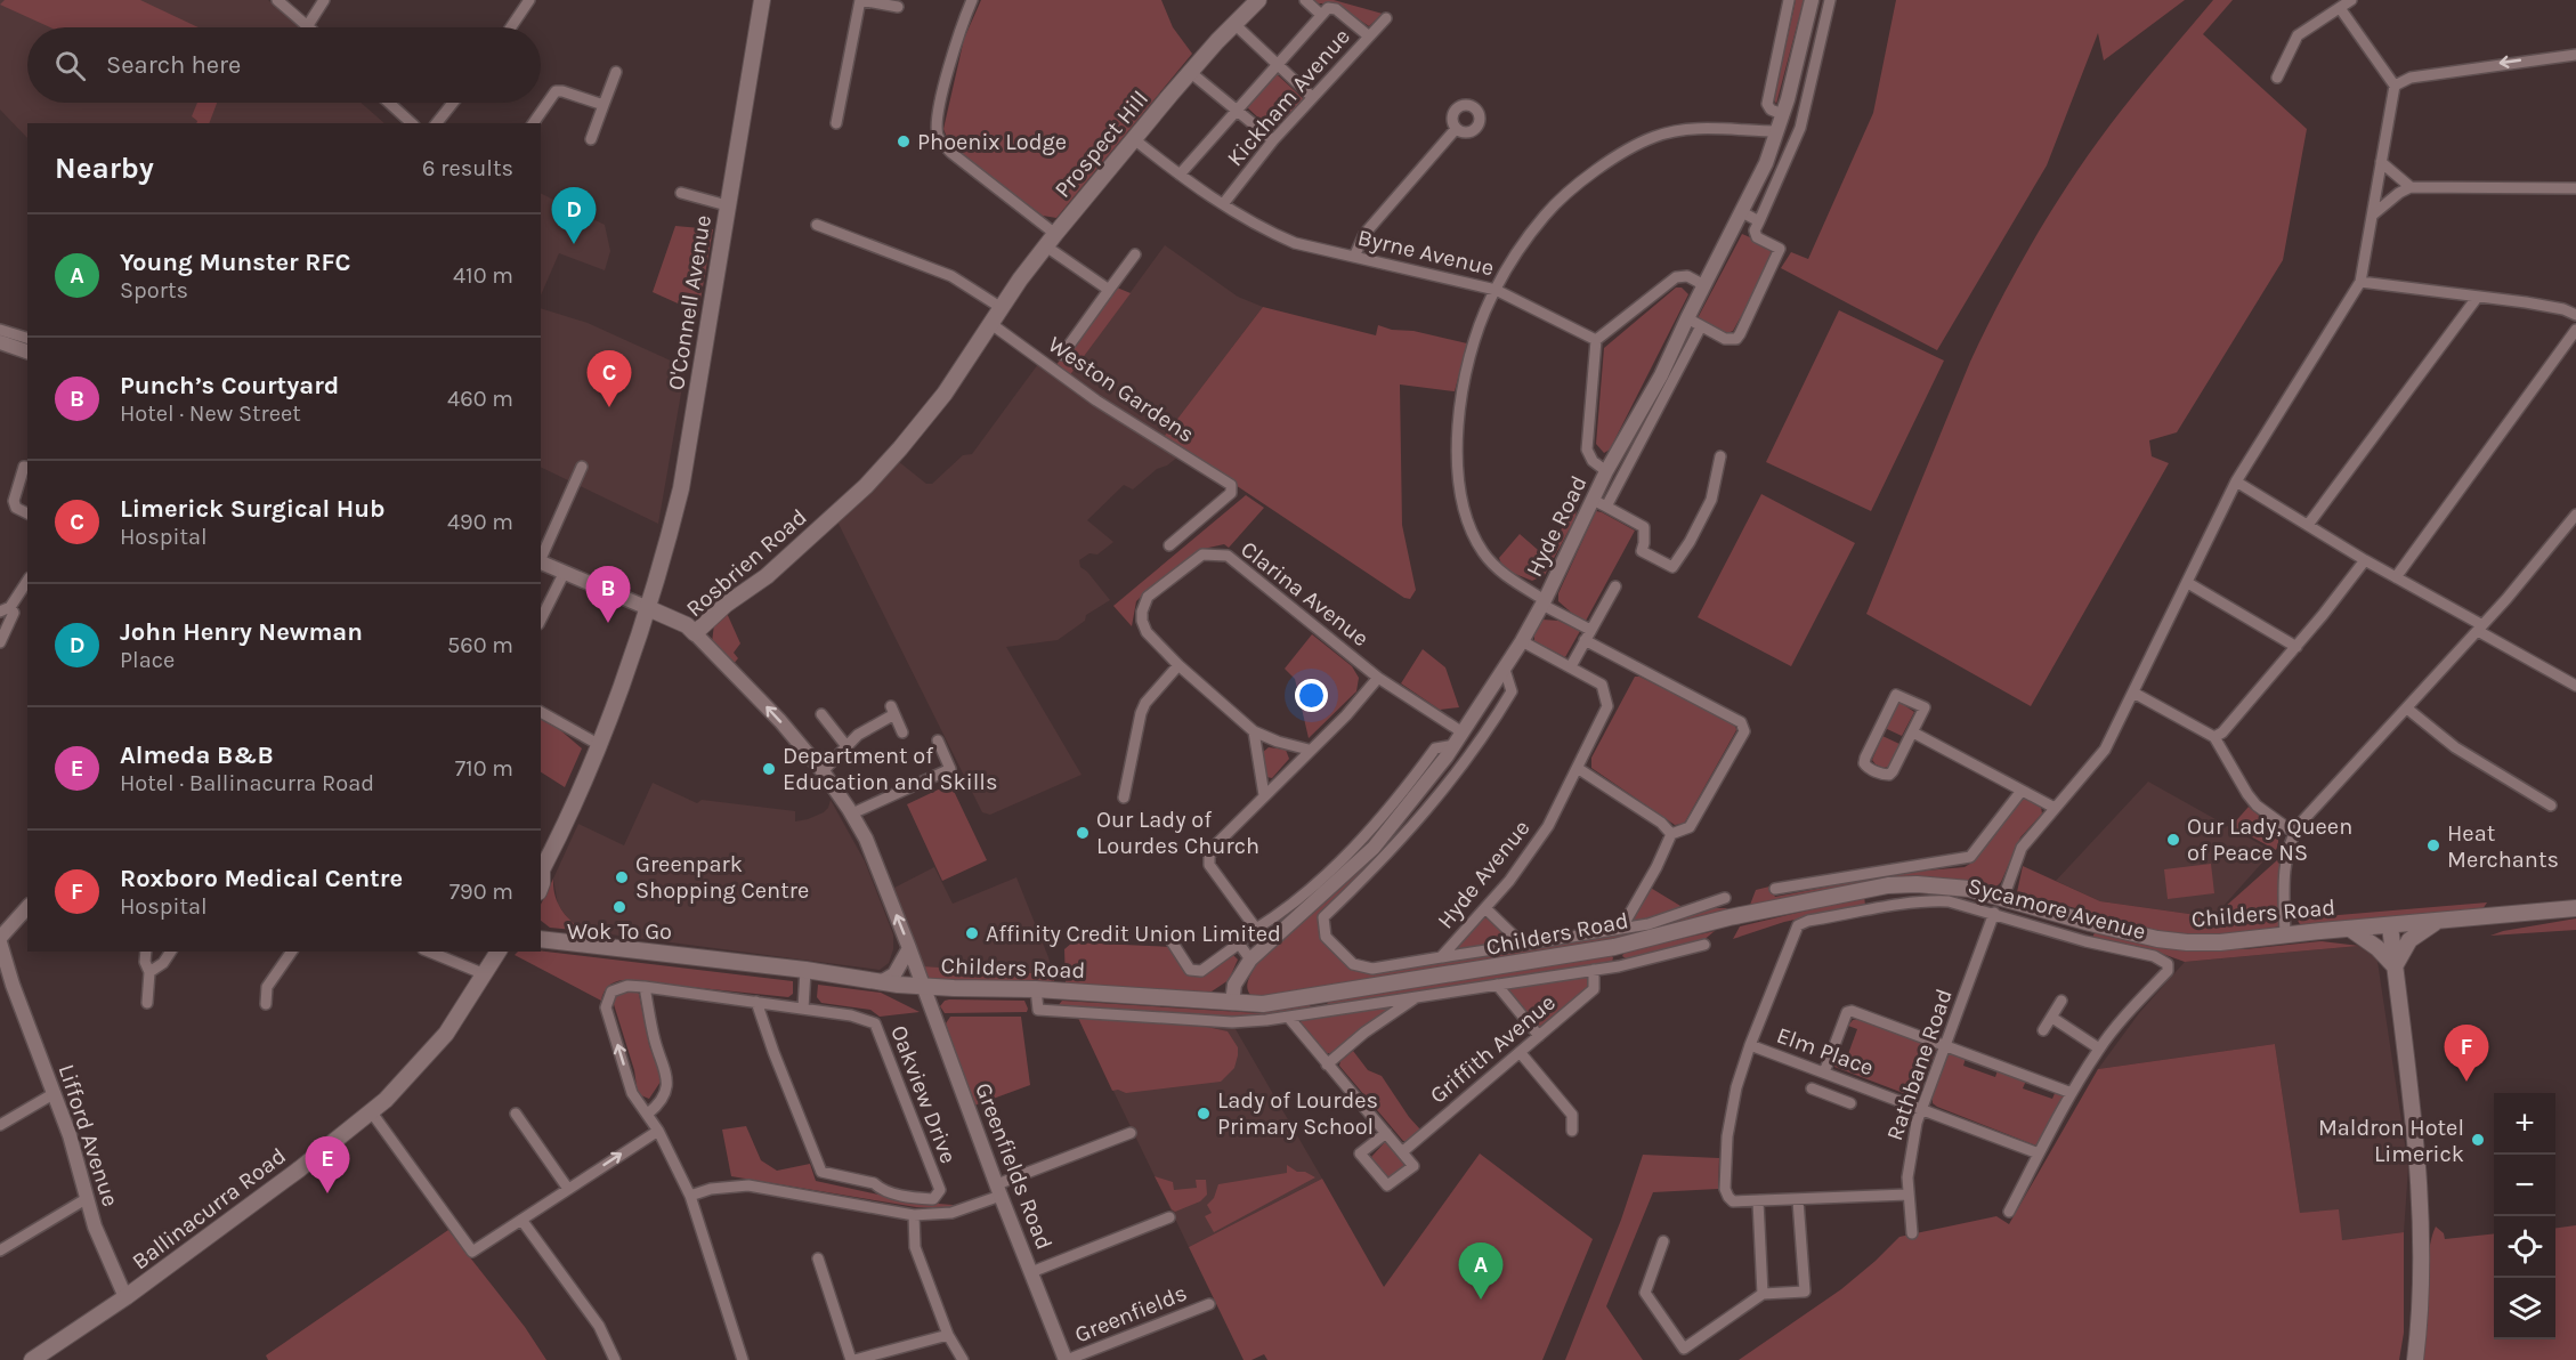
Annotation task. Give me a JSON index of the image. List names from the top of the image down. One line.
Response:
{"streets":{"main road":["Prospect Hill","O'Connell Avenue","Rosbrien Road","Childers Road","Ballinacurra Road"],"street":["Kickham Avenue","Byrne Avenue","Weston Gardens","Hyde Road","Clarina Avenue","Hyde Avenue","Sycamore Avenue","Griffith Avenue","Elm Place","Rathbane Road","Oakview Drive","Lifford Avenue","Greenfields Road","Greenfields"]},"crossings":[["Kickham Avenue","Byrne Avenue"],["Prospect Hill","Byrne Avenue"],["Prospect Hill","Weston Gardens"],["Prospect Hill","Rosbrien Road"],["Weston Gardens","Rosbrien Road"],["Hyde Road","Clarina Avenue"],["Hyde Road","Hyde Avenue"],["Hyde Road","Childers Road"],["Rosbrien Road","Childers Road"],["Rosbrien Road","Greenfields Road"],["Sycamore Avenue","Elm Place"],["Sycamore Avenue","Rathbane Road"],["Childers Road","Greenfields Road"],["Elm Place","Rathbane Road"],["Lifford Avenue","Ballinacurra Road"],["Greenfields Road","Greenfields"]],"one_way":["Rosbrien Road"],"places":["Phoenix Lodge","Department of Education and Skills","Our Lady of Lourdes Church","Our Lady, Queen of Peace NS","Heat Merchants","Greenpark Shopping Centre","Wok To Go","Affinity Credit Union Limited","Lady of Lourdes Primary School","Maldron Hotel Limerick"],"page":{"search":"Search here","heading":["Nearby","6 results"],"pins":["D","C","B","F","E","A"],"list":[{"mark":"A","name":"Young Munster RFC","note":"Sports","value":"410 m"},{"mark":"B","name":"Punch’s Courtyard","note":"Hotel · New Street","value":"460 m"},{"mark":"C","name":"Limerick Surgical Hub","note":"Hospital","value":"490 m"},{"mark":"D","name":"John Henry Newman","note":"Place","value":"560 m"},{"mark":"E","name":"Almeda B&B","note":"Hotel · Ballinacurra Road","value":"710 m"},{"mark":"F","name":"Roxboro Medical Centre","note":"Hospital","value":"790 m"}],"map_buttons":["+","−"]}}
